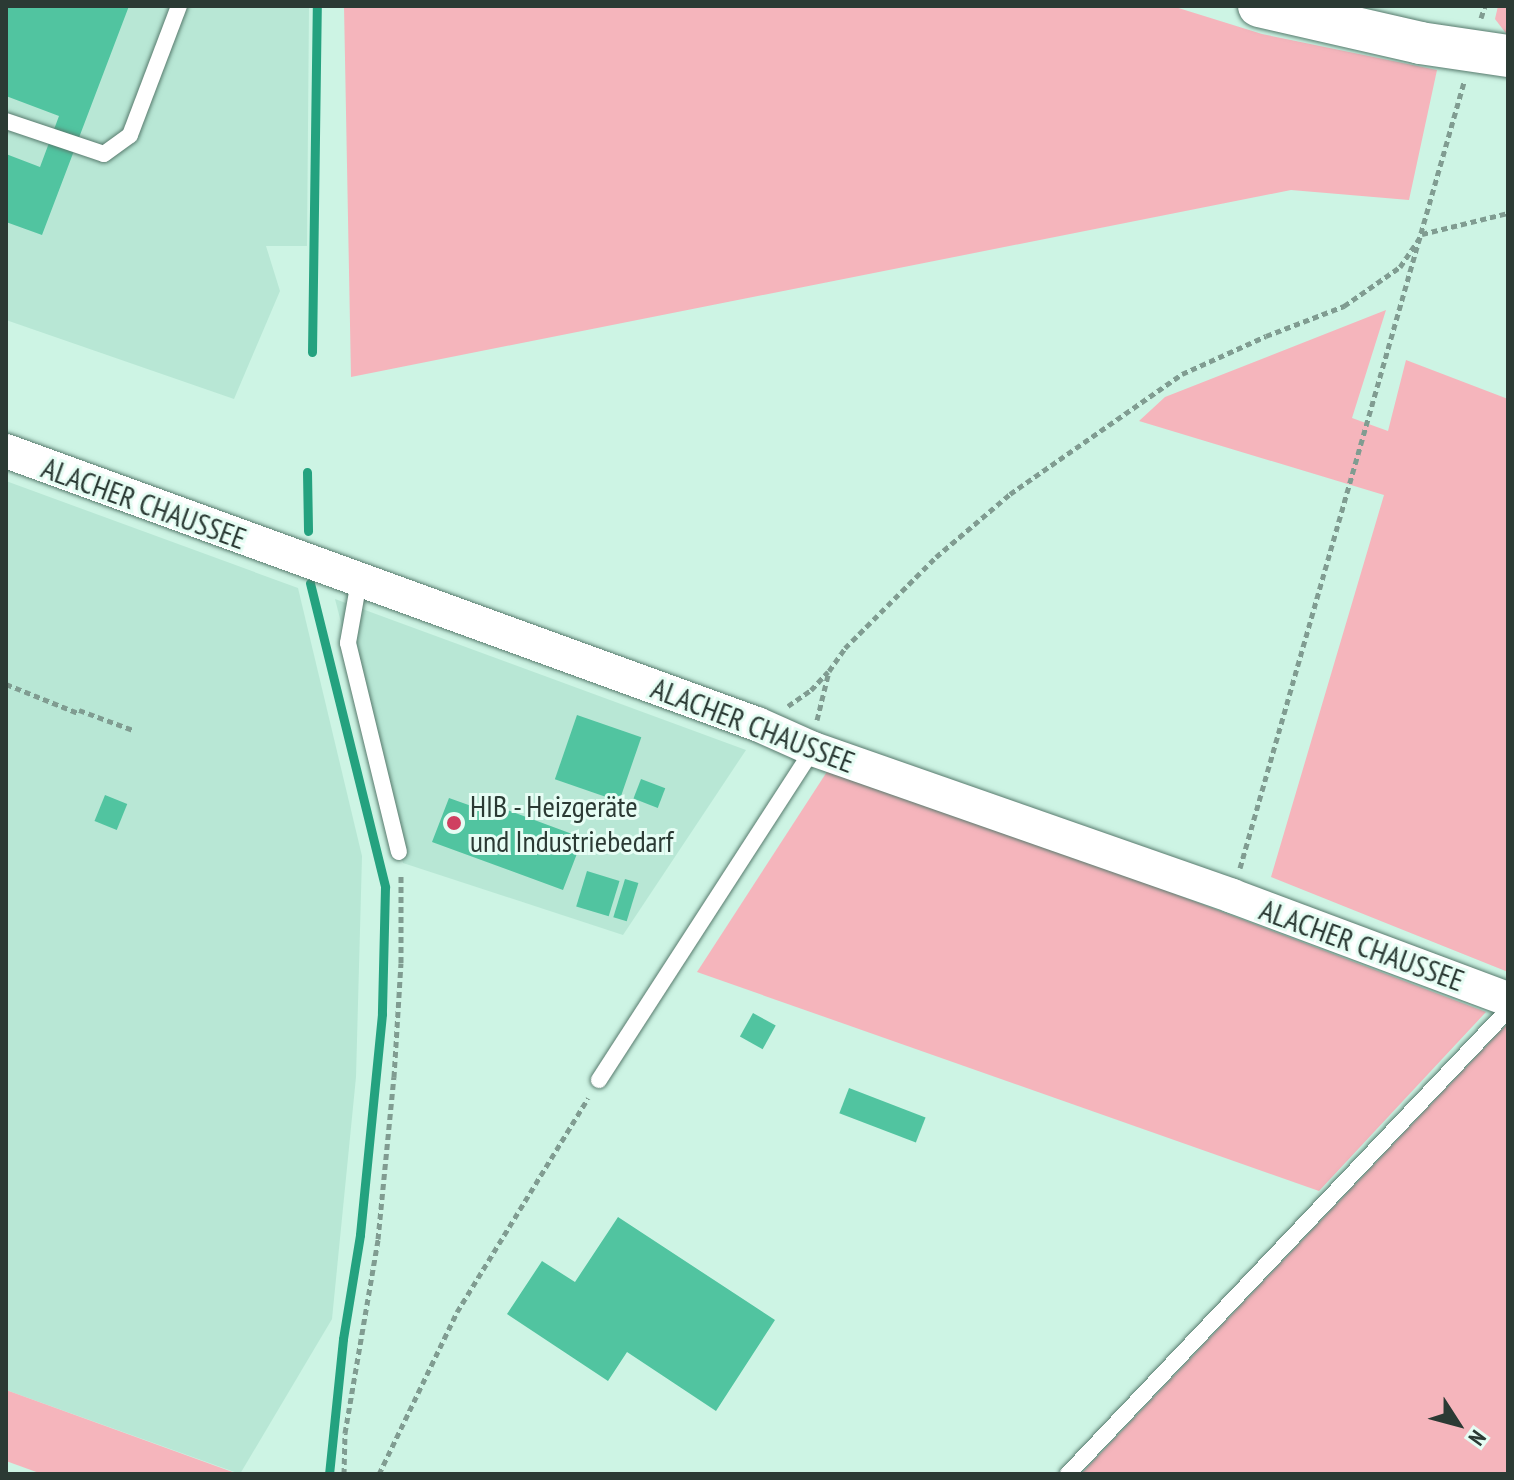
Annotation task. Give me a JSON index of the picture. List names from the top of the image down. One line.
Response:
{"streets":{"street":["ALACHER CHAUSSEE"]},"places":["HIB - Heizgeräte und Industriebedarf"],"north":"bottom right"}
